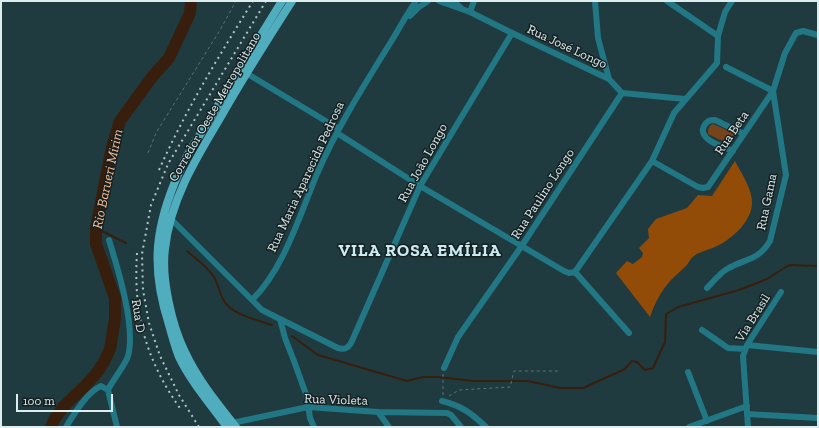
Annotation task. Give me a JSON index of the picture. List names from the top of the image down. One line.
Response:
{"streets":{"main road":["Corredor Oeste Metropolitano"],"street":["Rua José Longo","Rua Beta","Rua João Longo","Rua Maria Aparecida Pedrosa","Rua Paulino Longo","Rua Gama","Rua D","Via Brasil","Rua Violeta"]},"crossings":[["Rua José Longo","Rua João Longo"],["Rua José Longo","Rua Paulino Longo"],["Corredor Oeste Metropolitano","Rua Violeta"],["Rua Beta","Rua Gama"]],"districts":["VILA ROSA EMÍLIA"],"water":["Rio Barueri Mirim"],"scale_bar":"100 m"}
